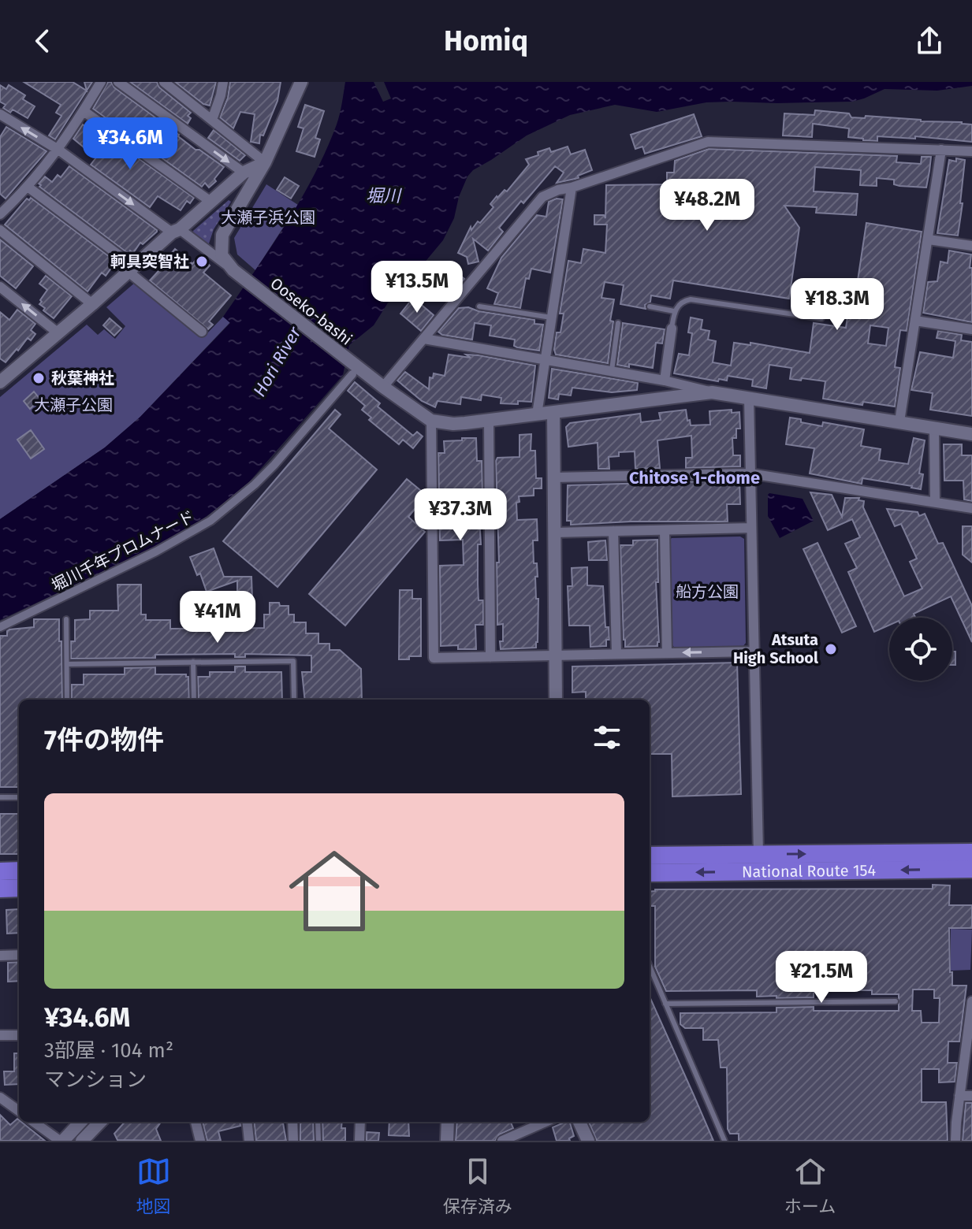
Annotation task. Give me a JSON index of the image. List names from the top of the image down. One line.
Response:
{"streets":{"highway":["National Route 154"],"street":["Ooseko-bashi","堀川千年プロムナード"]},"crossings":[["Ooseko-bashi","堀川千年プロムナード"]],"districts":["Chitose 1-chome"],"water":["堀川","Hori River"],"parks":["大瀬子浜公園","大瀬子公園","船方公園"],"places":["軻具突智社","秋葉神社","Atsuta High School"],"page":{"header":"Homiq","price":["¥34.6M","¥48.2M","¥13.5M","¥18.3M","¥37.3M","¥41M","¥21.5M"],"heading":"7件の物件","list":[{"name":"¥34.6M","note":"3部屋 · 104 m² · マンション"}],"tabs":["地図","保存済み","ホーム"]}}
